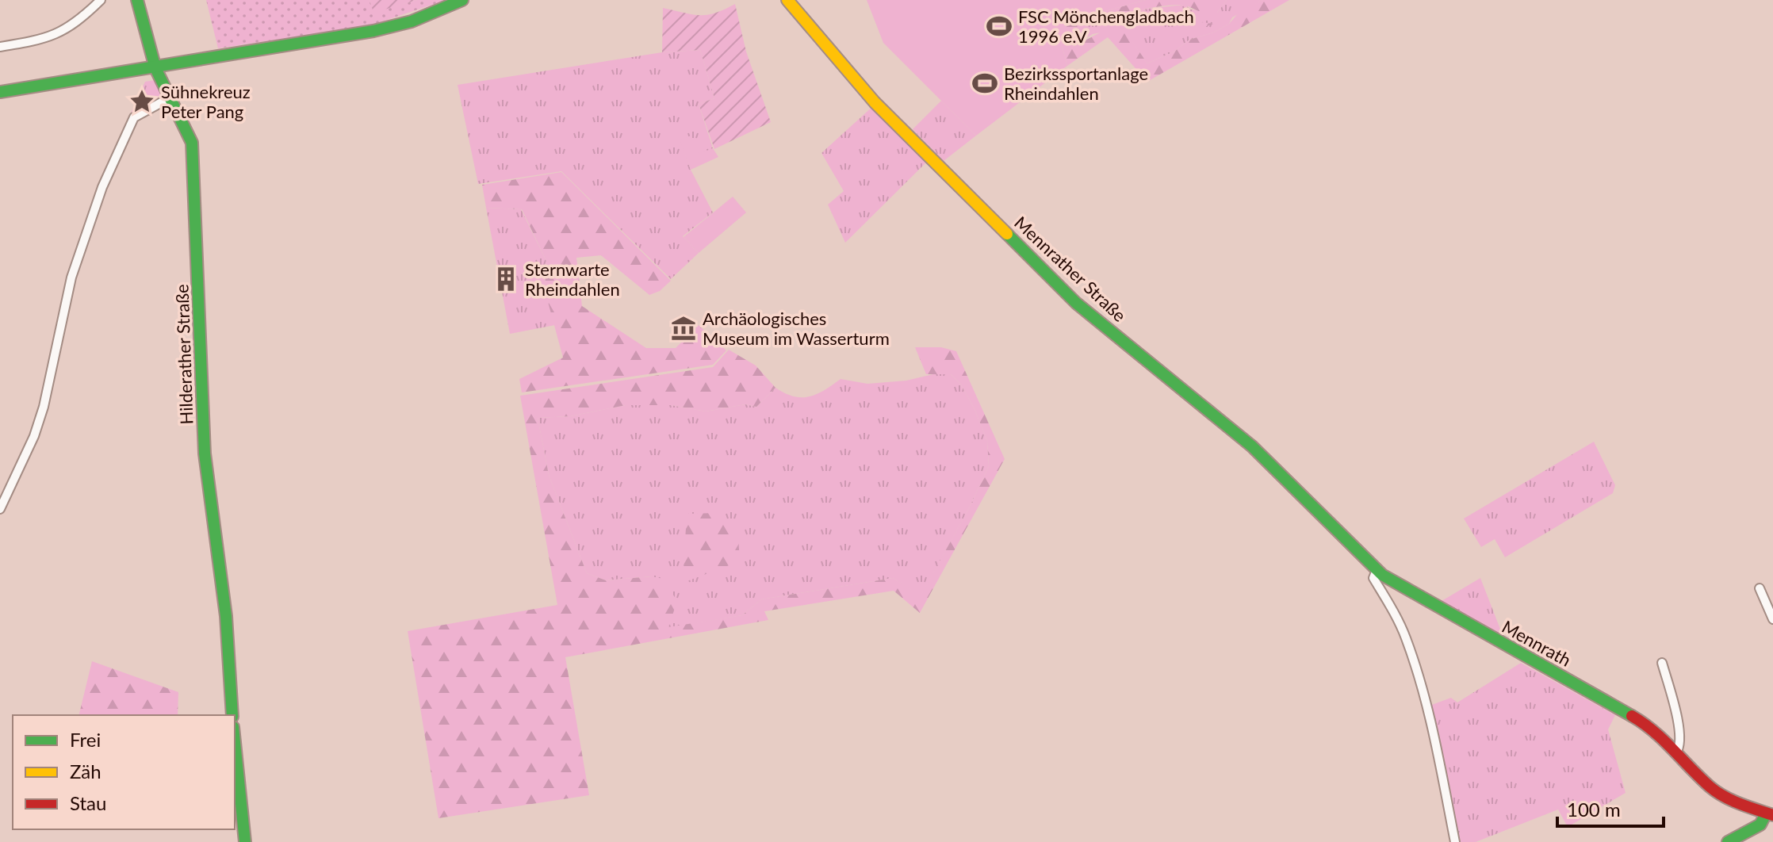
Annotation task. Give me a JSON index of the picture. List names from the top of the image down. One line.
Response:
{"streets":{"main road":["Mennrather Straße","Hilderather Straße","Mennrath"]},"crossings":[["Mennrather Straße","Mennrath"]],"places":{"sports":["FSC Mönchengladbach 1996 e.V","Bezirkssportanlage Rheindahlen"],"place":["Sühnekreuz Peter Pang"],"building":["Sternwarte Rheindahlen"],"museum":["Archäologisches Museum im Wasserturm"]},"legend":["Frei","Zäh","Stau"],"scale_bar":"100 m"}
